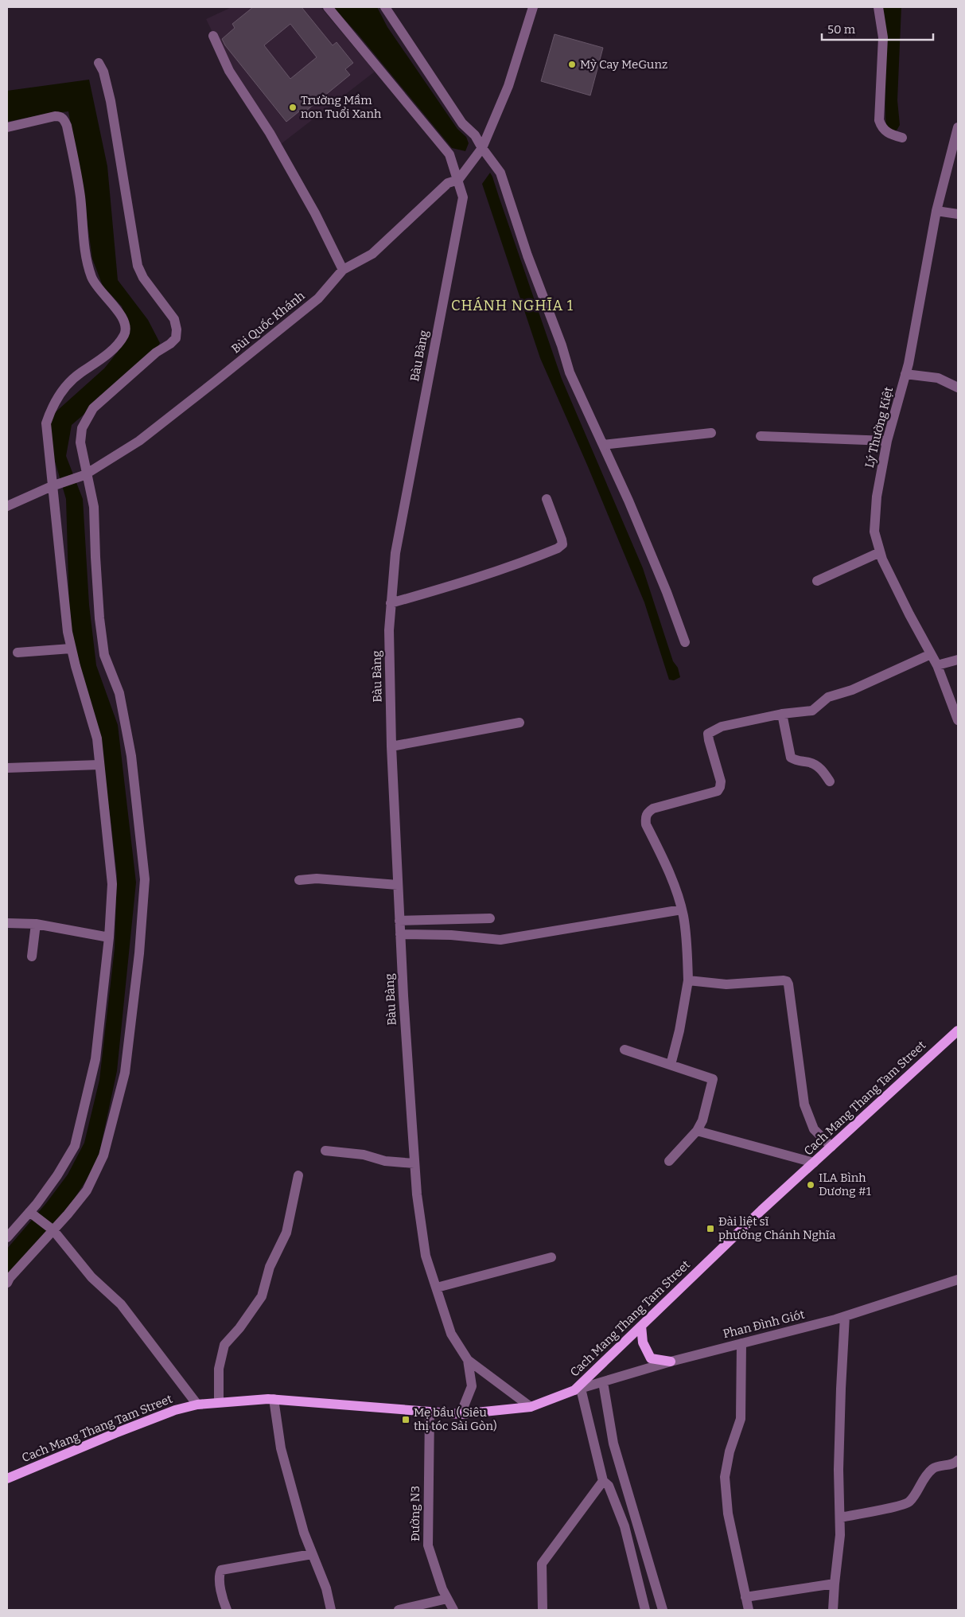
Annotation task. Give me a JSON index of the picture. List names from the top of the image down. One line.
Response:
{"streets":{"main road":["Cach Mang Thang Tam Street"],"street":["Bùi Quốc Khánh","Bàu Bàng","Lý Thường Kiệt","Phan Đình Giót","Đường N3"]},"crossings":[["Bùi Quốc Khánh","Bàu Bàng"],["Cach Mang Thang Tam Street","Phan Đình Giót"],["Cach Mang Thang Tam Street","Đường N3"]],"districts":["CHÁNH NGHĨA 1"],"places":{"other":["Mỳ Cay MeGunz","Trường Mầm non Tuổi Xanh","ILA Bình Dương #1"],"transit":["Đài liệt sĩ phường Chánh Nghĩa","Mẹ bầu ( Siêu thị tóc Sài Gòn)"]},"scale_bar":"50 m"}
